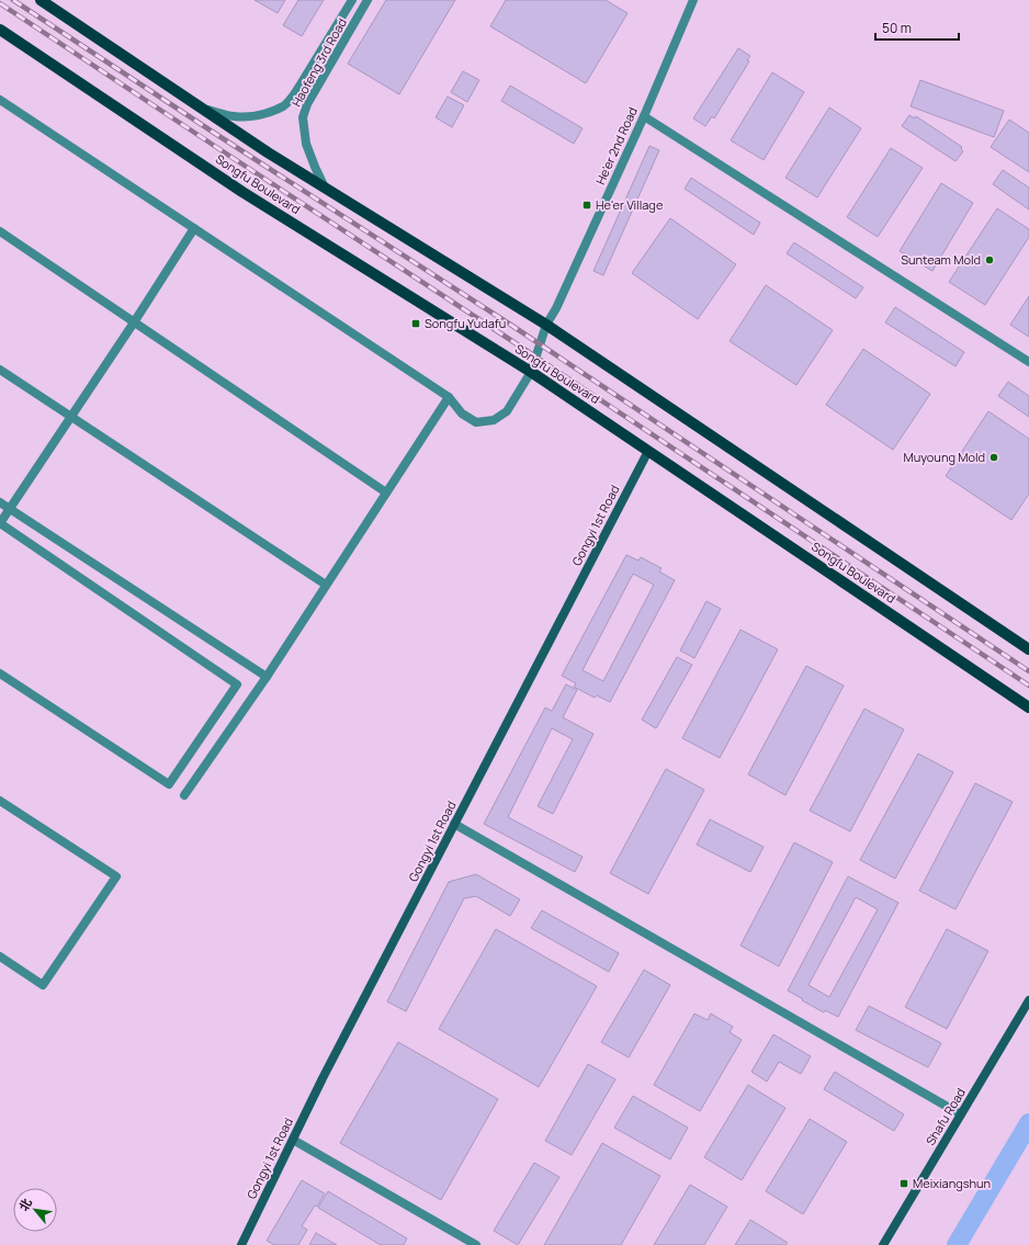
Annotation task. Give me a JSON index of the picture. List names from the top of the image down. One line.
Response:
{"streets":{"main road":["Songfu Boulevard"],"street":["Haofeng 3rd Road","He'er 2nd Road","Gongyi 1st Road","Shafu Road"]},"crossings":[["He'er 2nd Road","Songfu Boulevard"],["Songfu Boulevard","Gongyi 1st Road"]],"places":{"transit":["He'er Village","Songfu Yudafu","Meixiangshun"],"other":["Sunteam Mold","Muyoung Mold"]},"scale_bar":"50 m","north":"top left"}
